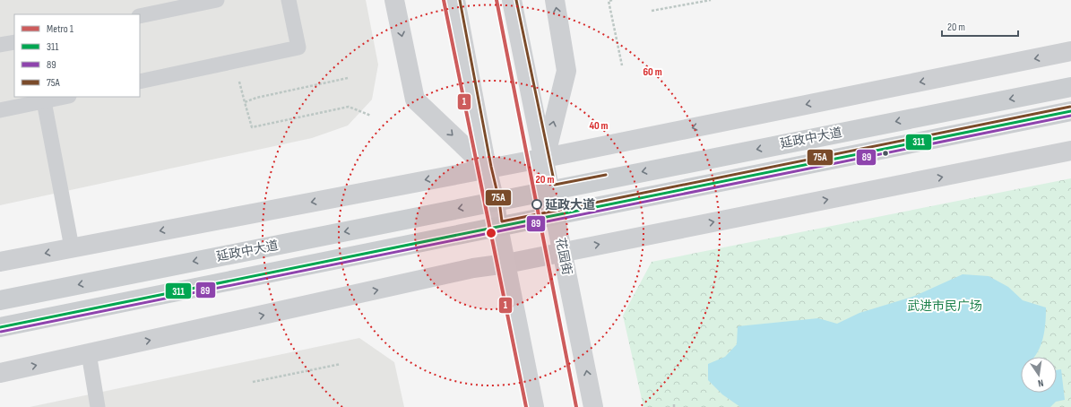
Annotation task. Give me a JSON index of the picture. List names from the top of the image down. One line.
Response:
{"streets":{"main road":["延政中大道","花园街"]},"crossings":[["延政中大道","花园街"]],"parks":["武进市民广场"],"places":["延政大道"],"lines":["metro line 1","transit line 75A","transit line 311","transit line 89"],"legend":["Metro 1","311","89","75A"],"scale_bar":"20 m","north":"bottom","rings":["60 m","40 m","20 m"]}
